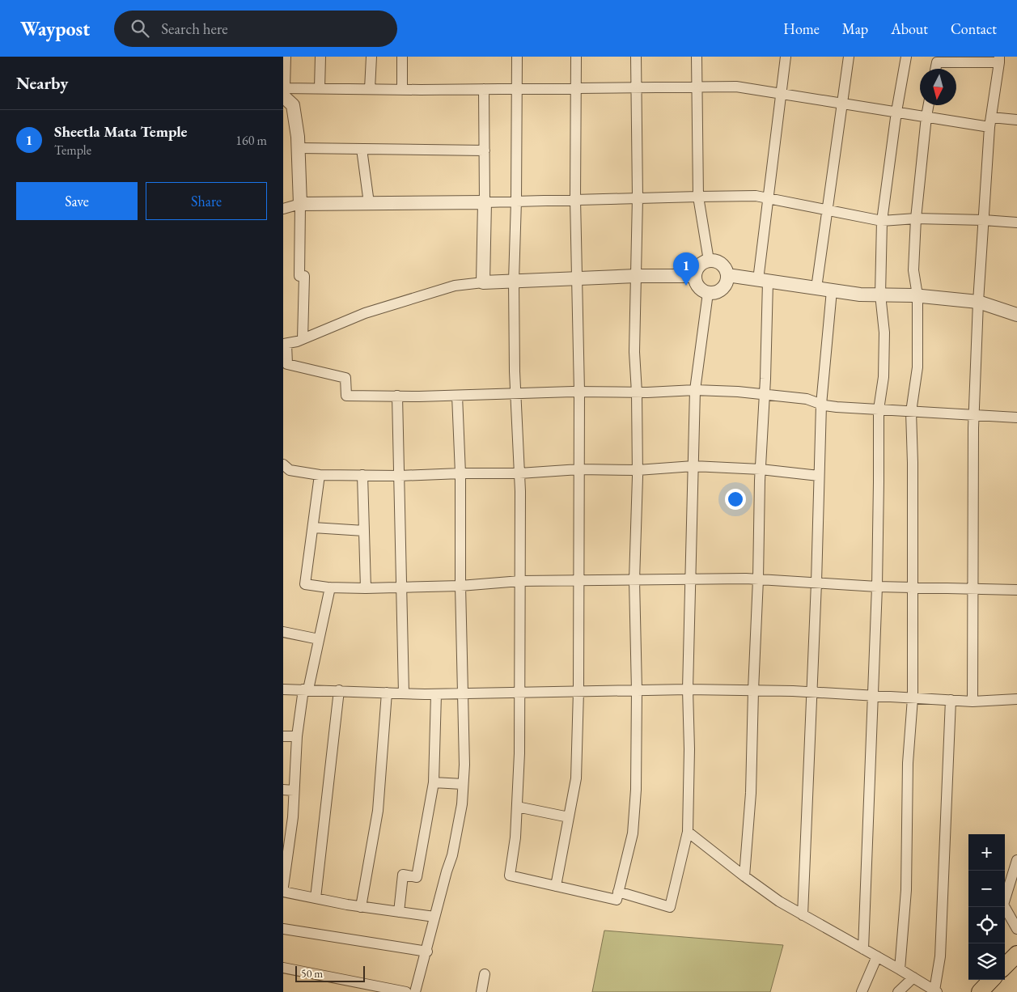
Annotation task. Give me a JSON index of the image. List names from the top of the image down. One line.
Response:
{"scale_bar":"50 m","north":"bottom","page":{"header":"Waypost","search":"Search here","nav":["Home","Map","About","Contact"],"heading":"Nearby","list":[{"mark":"1","name":"Sheetla Mata Temple","note":"Temple","value":"160 m"}],"buttons":["Save","Share"],"pins":"1","map_buttons":["+","−"],"scale":"50 m"}}
